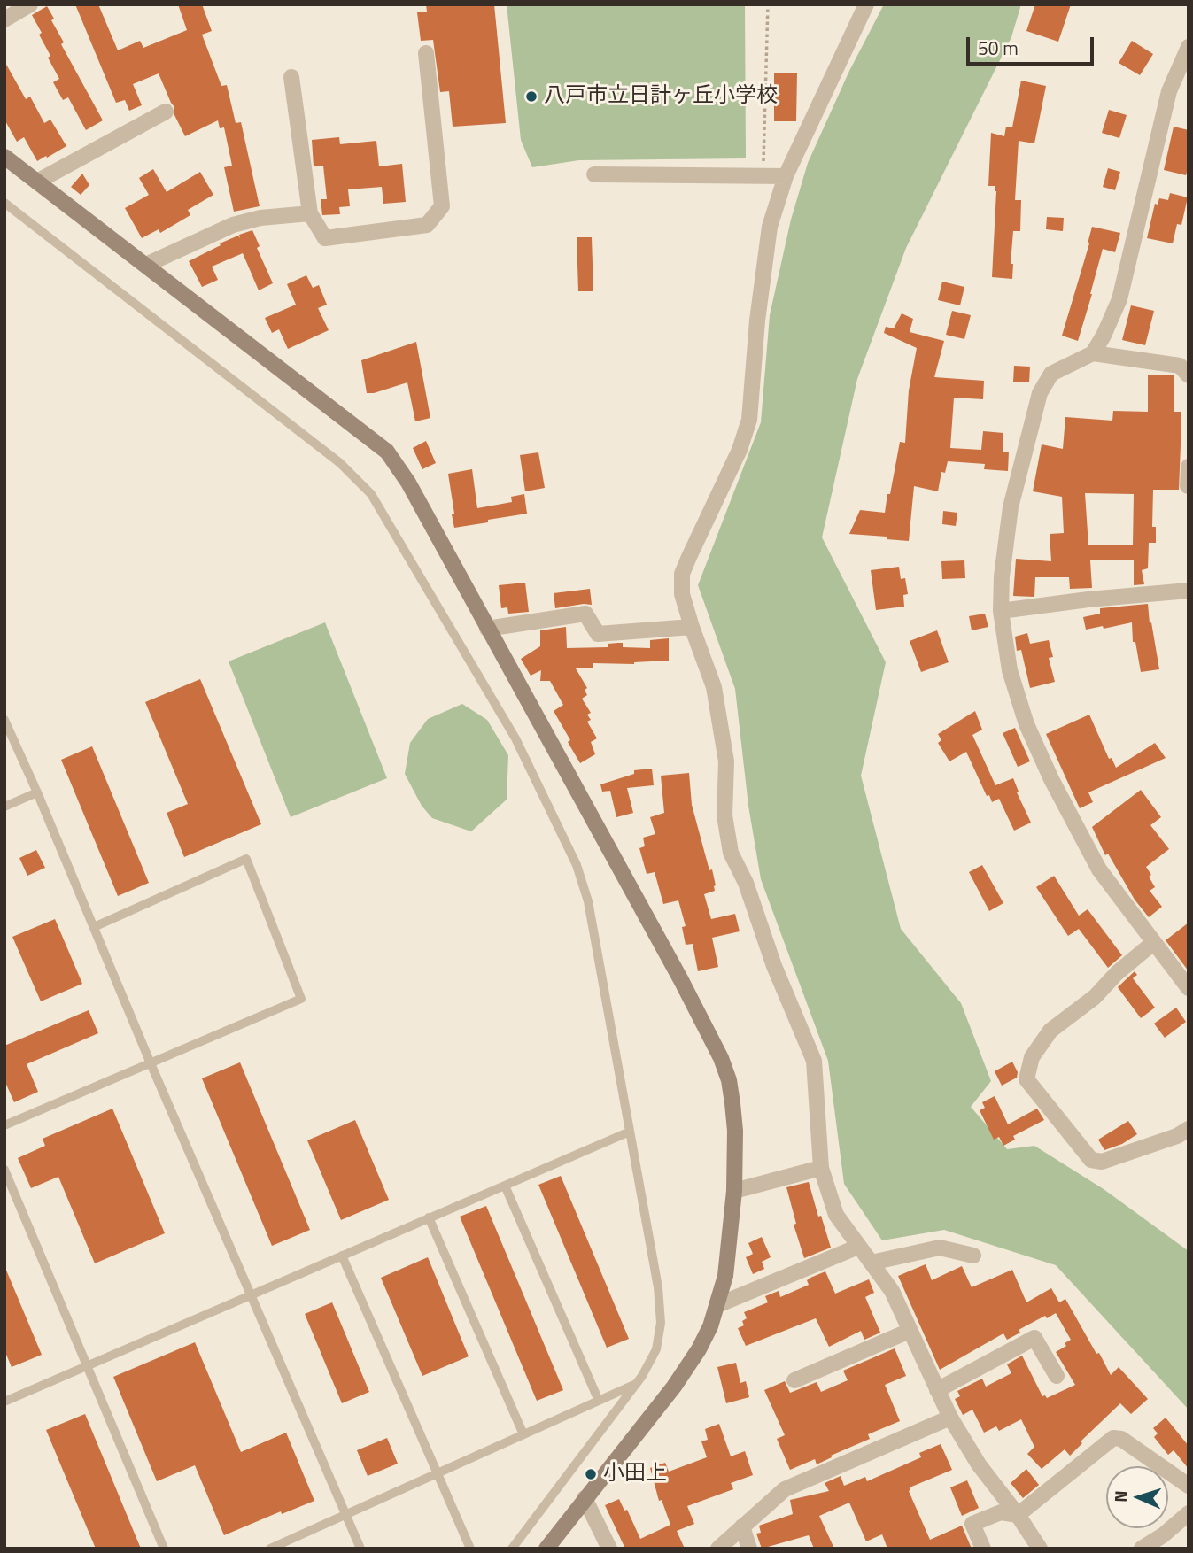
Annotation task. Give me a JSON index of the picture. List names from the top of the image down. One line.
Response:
{"places":["八戸市立日計ヶ丘小学校","小田上"],"scale_bar":"50 m","north":"left"}
